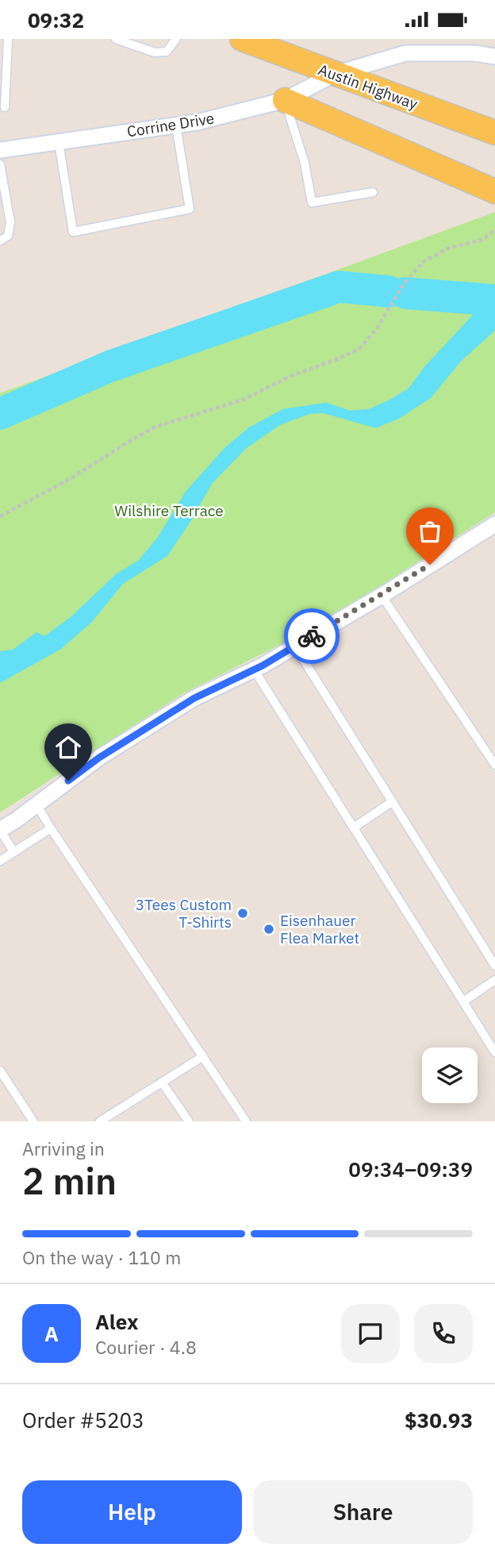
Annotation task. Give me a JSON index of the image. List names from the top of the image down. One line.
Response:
{"streets":{"main road":["Austin Highway"],"street":["Corrine Drive"]},"crossings":[["Austin Highway","Corrine Drive"]],"parks":["Wilshire Terrace"],"places":["3Tees Custom T-Shirts","Eisenhauer Flea Market"],"page":{"status":"09:32","heading":["2 min","Arriving in","09:34–09:39"],"panel":["Alex","Courier · 4.8","Order #5203","$30.93"],"bar":"On the way · 110 m","round":"A","buttons":["Help","Share"]}}
